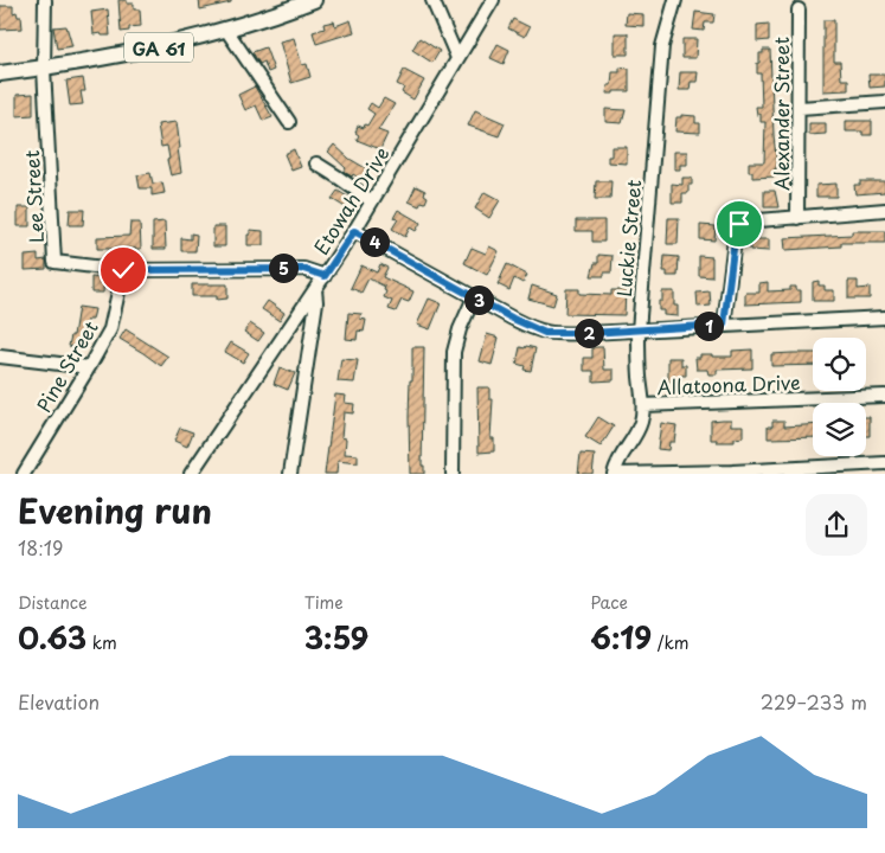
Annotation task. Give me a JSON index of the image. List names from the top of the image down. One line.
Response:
{"streets":{"main road":["GA 61"],"street":["Alexander Street","Lee Street","Etowah Drive","Luckie Street","Pine Street","Allatoona Drive"]},"crossings":[["GA 61","Lee Street"],["Lee Street","Etowah Drive"],["Lee Street","Pine Street"],["Luckie Street","Allatoona Drive"]],"page":{"pins":["4","5","3","1","2"],"heading":["Evening run","18:19"],"stats":[["Distance","0.63 km"],["Time","3:59"],["Pace","6:19 /km"]],"chart":["Elevation","229–233 m"]}}
